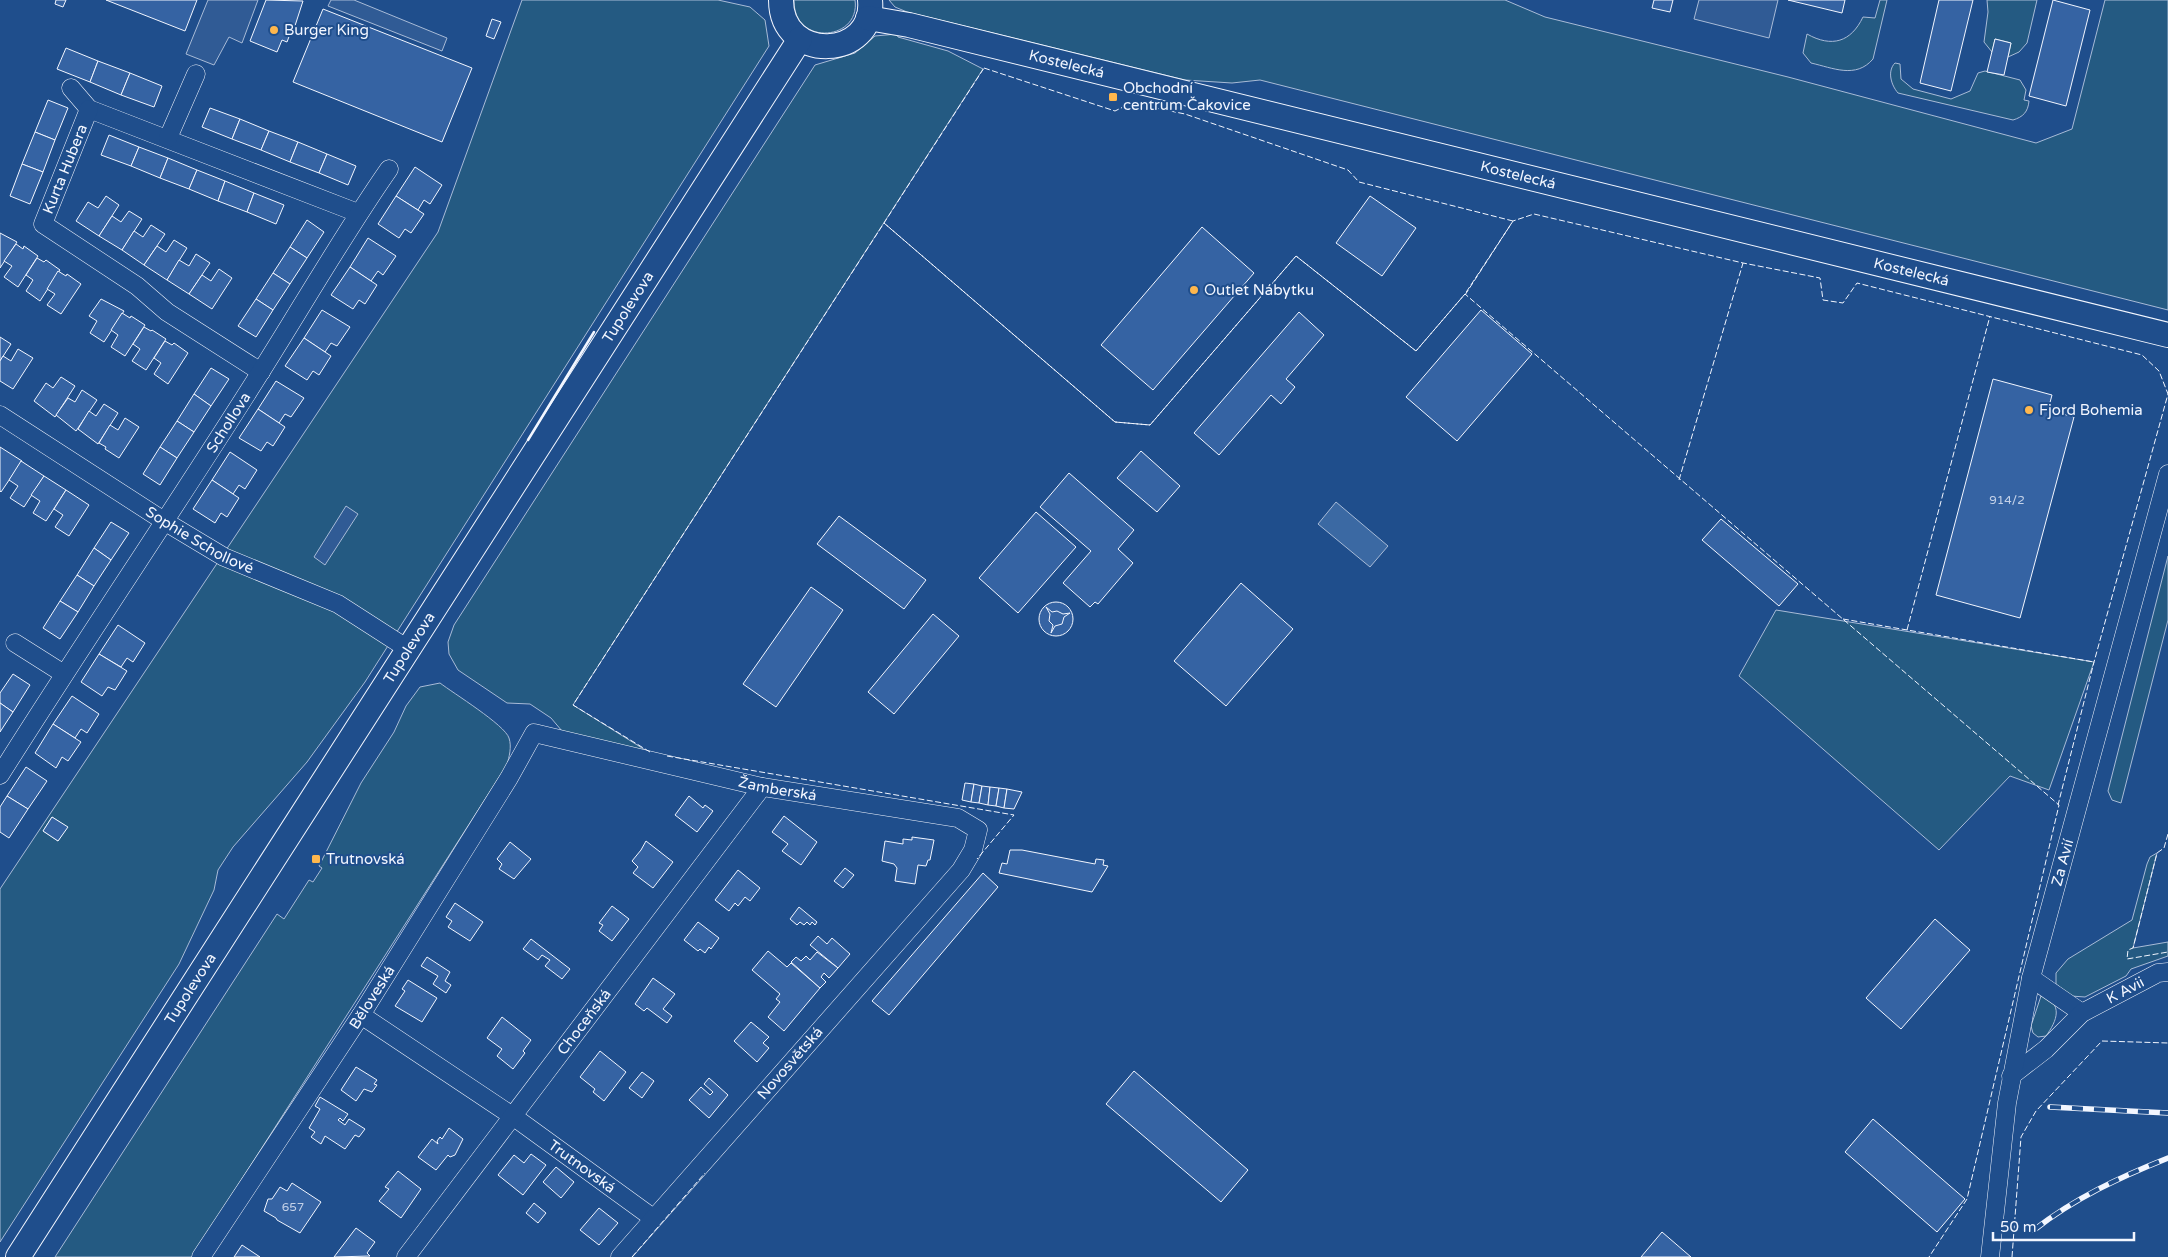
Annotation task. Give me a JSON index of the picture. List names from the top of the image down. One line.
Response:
{"streets":{"main road":["Kostelecká","Tupolevova"],"street":["Kurta Hubera","Schollova","Sophie Schollové","Žamberská","Za Avií","K Avii","Běloveská","Choceňská","Novosvětská","Trutnovská"]},"crossings":[["Kurta Hubera","Schollova"],["Tupolevova","Sophie Schollové"],["Schollova","Sophie Schollové"],["Žamberská","Běloveská"],["Žamberská","Choceňská"],["Žamberská","Novosvětská"],["Za Avií","K Avii"],["Běloveská","Trutnovská"],["Choceňská","Trutnovská"],["Novosvětská","Trutnovská"]],"places":{"other":["Burger King","Outlet Nábytku","Fjord Bohemia"],"transit":["Obchodní centrum Čakovice","Trutnovská"]},"house_numbers":["914/2","657"],"scale_bar":"50 m"}
